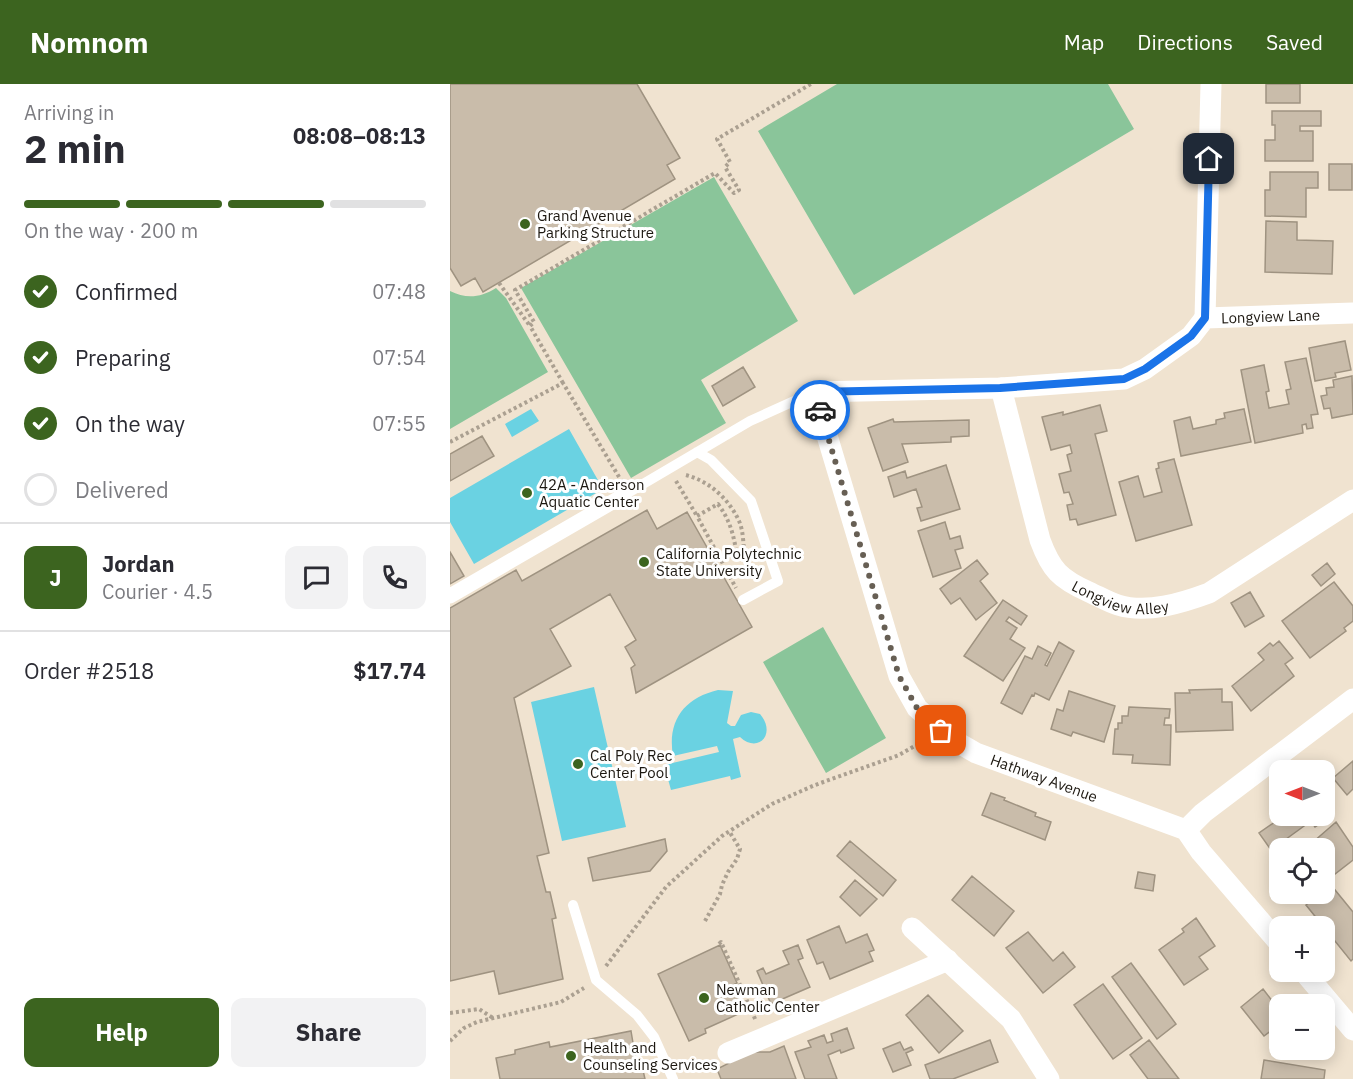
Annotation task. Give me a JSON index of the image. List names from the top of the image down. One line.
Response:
{"streets":{"street":["Longview Lane","Longview Alley","Hathway Avenue"]},"crossings":[["Longview Lane","Longview Alley"],["Longview Lane","Hathway Avenue"]],"places":["Grand Avenue Parking Structure","42A - Anderson Aquatic Center","California Polytechnic State University","Cal Poly Rec Center Pool","Newman Catholic Center","Health and Counseling Services"],"north":"left","page":{"header":"Nomnom","nav":["Map","Directions","Saved"],"heading":["2 min","Arriving in","08:08–08:13"],"panel":["Jordan","Courier · 4.5","Order #2518","$17.74"],"bar":"On the way · 200 m","list":[["Confirmed","07:48"],["Preparing","07:54"],["On the way","07:55"],"Delivered"],"round":"J","map_buttons":["+","−"],"buttons":["Help","Share"]}}
